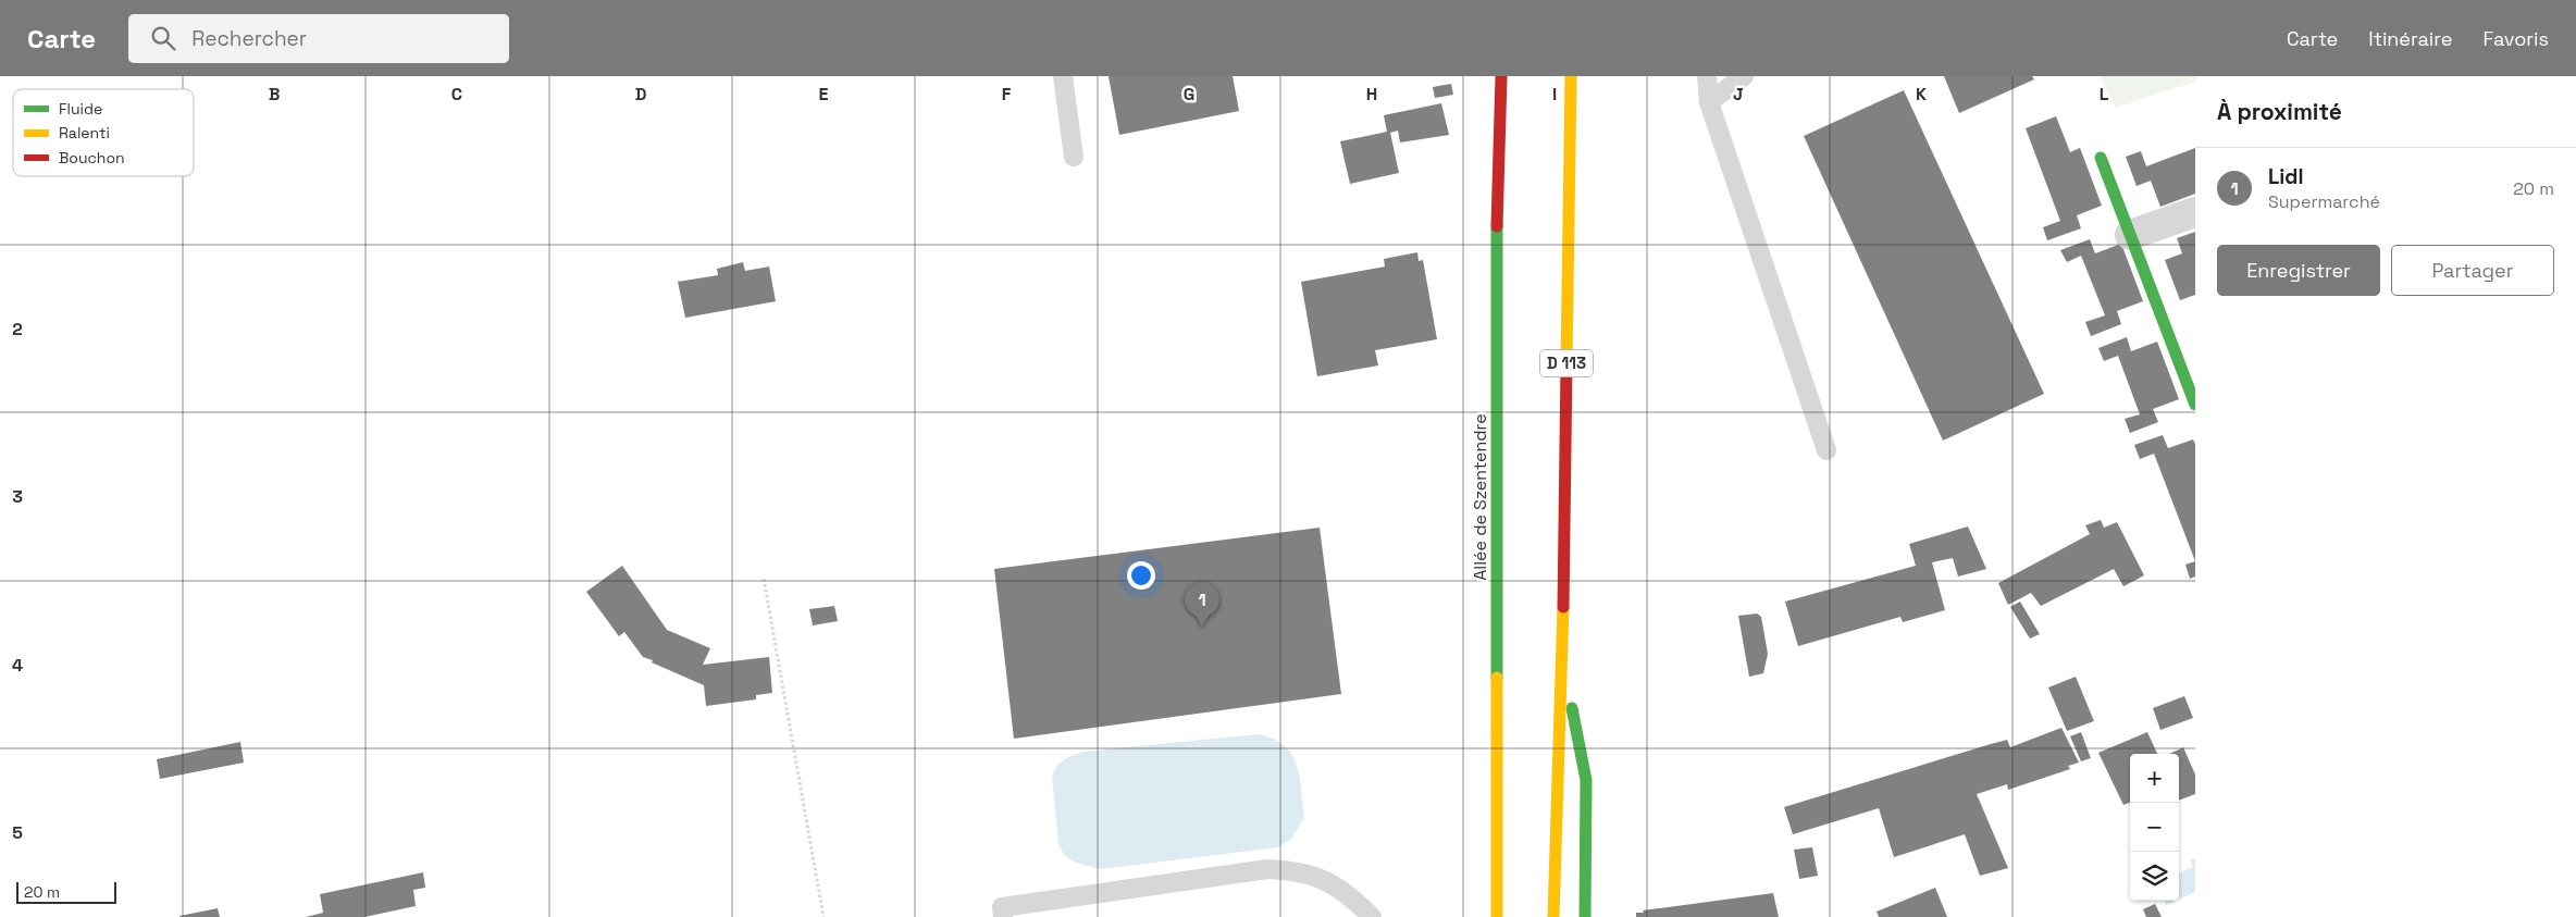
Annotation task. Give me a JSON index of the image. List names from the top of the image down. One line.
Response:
{"streets":{"main road":["D 113","Allée de Szentendre"]},"legend":["Fluide","Ralenti","Bouchon"],"scale_bar":"20 m","page":{"header":"Carte","search":"Rechercher","nav":["Carte","Itinéraire","Favoris"],"heading":"À proximité","list":[{"mark":"1","name":"Lidl","note":"Supermarché","value":"20 m"}],"buttons":["Enregistrer","Partager"],"pins":"1","map_buttons":["+","−"],"scale":"20 m"},"grid":{"columns":["B","C","D","E","F","G","H","I","J","K","L"],"rows":["2","3","4","5"]}}
